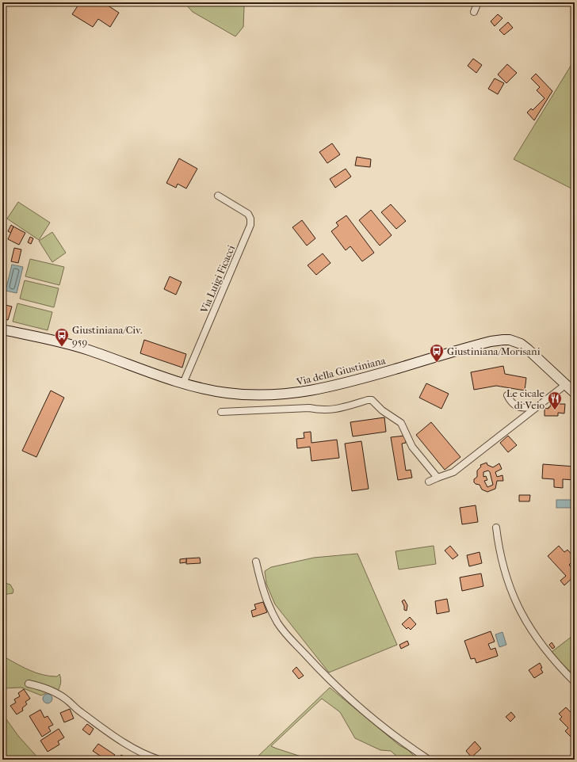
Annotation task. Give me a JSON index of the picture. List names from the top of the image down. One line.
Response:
{"streets":{"street":["Via Luigi Ficacci","Via della Giustiniana"]},"crossings":[["Via Luigi Ficacci","Via della Giustiniana"]],"places":{"bus stop":["Giustiniana/Civ. 959","Giustiniana/Morisani"],"restaurant":["Le cicale di Veio"]}}
